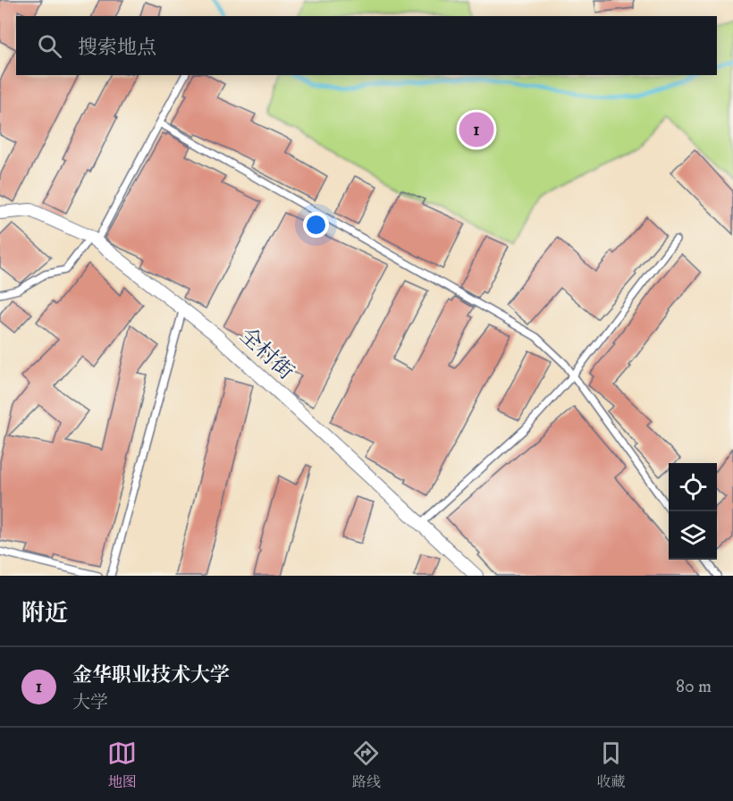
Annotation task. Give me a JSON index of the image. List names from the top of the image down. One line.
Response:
{"streets":{"street":["全村街"]},"page":{"search":"搜索地点","pins":"1","heading":"附近","list":[{"mark":"1","name":"金华职业技术大学","note":"大学","value":"80 m"}],"nav":["地图","路线","收藏"]}}
